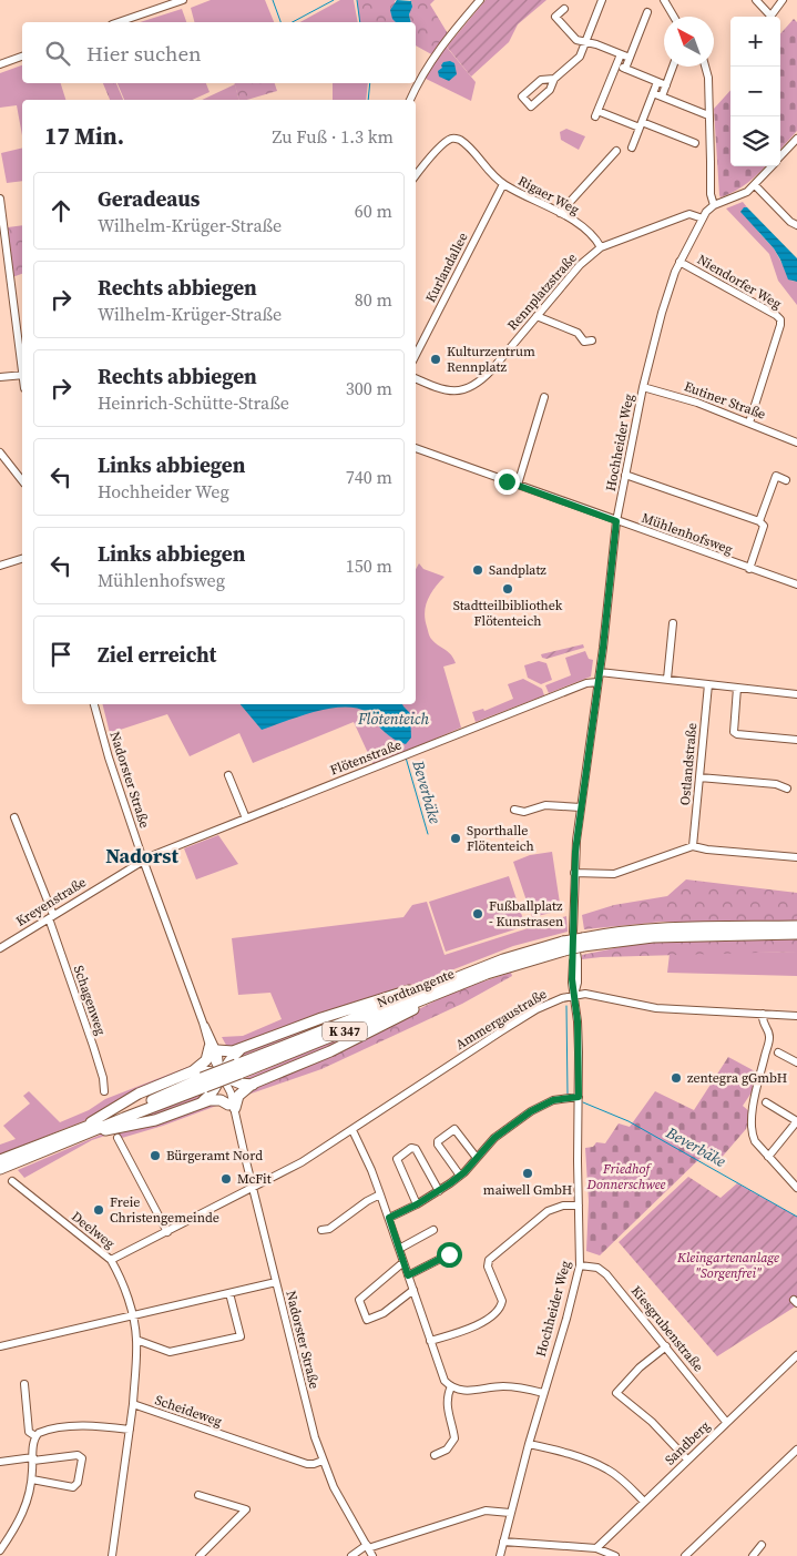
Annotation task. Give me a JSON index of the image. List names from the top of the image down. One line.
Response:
{"streets":{"highway":["Nordtangente","K 347"],"street":["Rigaer Weg","Kurlandallee","Niendorfer Weg","Rennplatzstraße","Eutiner Straße","Hochheider Weg","Mühlenhofsweg","Flötenstraße","Ostlandstraße","Nadorster Straße","Kreyenstraße","Schagenweg","Ammergaustraße","Deelweg","Kiesgrubenstraße","Scheideweg","Sandberg"]},"crossings":[["Rigaer Weg","Kurlandallee"],["Rigaer Weg","Rennplatzstraße"],["Niendorfer Weg","Eutiner Straße"],["Niendorfer Weg","Hochheider Weg"],["Rennplatzstraße","Hochheider Weg"],["Eutiner Straße","Hochheider Weg"],["Hochheider Weg","Mühlenhofsweg"],["Hochheider Weg","Flötenstraße"],["Hochheider Weg","Nordtangente"],["Hochheider Weg","Ammergaustraße"],["Hochheider Weg","Kiesgrubenstraße"],["Flötenstraße","Nadorster Straße"],["Flötenstraße","Kreyenstraße"],["Nadorster Straße","Kreyenstraße"],["Nadorster Straße","Ammergaustraße"],["Nadorster Straße","K 347"],["Nadorster Straße","Scheideweg"],["Kreyenstraße","Schagenweg"],["Nordtangente","K 347"],["Ammergaustraße","Deelweg"],["Deelweg","Scheideweg"],["Kiesgrubenstraße","Sandberg"]],"districts":["Nadorst"],"water":["Flötenteich","Beverbäke"],"parks":["Friedhof Donnerschwee","Kleingartenanlage \"Sorgenfrei\""],"places":["Kulturzentrum Rennplatz","Sandplatz","Stadtteilbibliothek Flötenteich","Sporthalle Flötenteich","Fußballplatz - Kunstrasen","zentegra gGmbH","Bürgeramt Nord","maiwell GmbH","McFit","Freie Christengemeinde"],"north":"top left","page":{"map_buttons":["+","−"],"search":"Hier suchen","heading":["17 Min.","Zu Fuß · 1.3 km"],"list":[["Geradeaus","Wilhelm-Krüger-Straße","60 m"],["Rechts abbiegen","Wilhelm-Krüger-Straße","80 m"],["Rechts abbiegen","Heinrich-Schütte-Straße","300 m"],["Links abbiegen","Hochheider Weg","740 m"],["Links abbiegen","Mühlenhofsweg","150 m"],"Ziel erreicht"]}}
